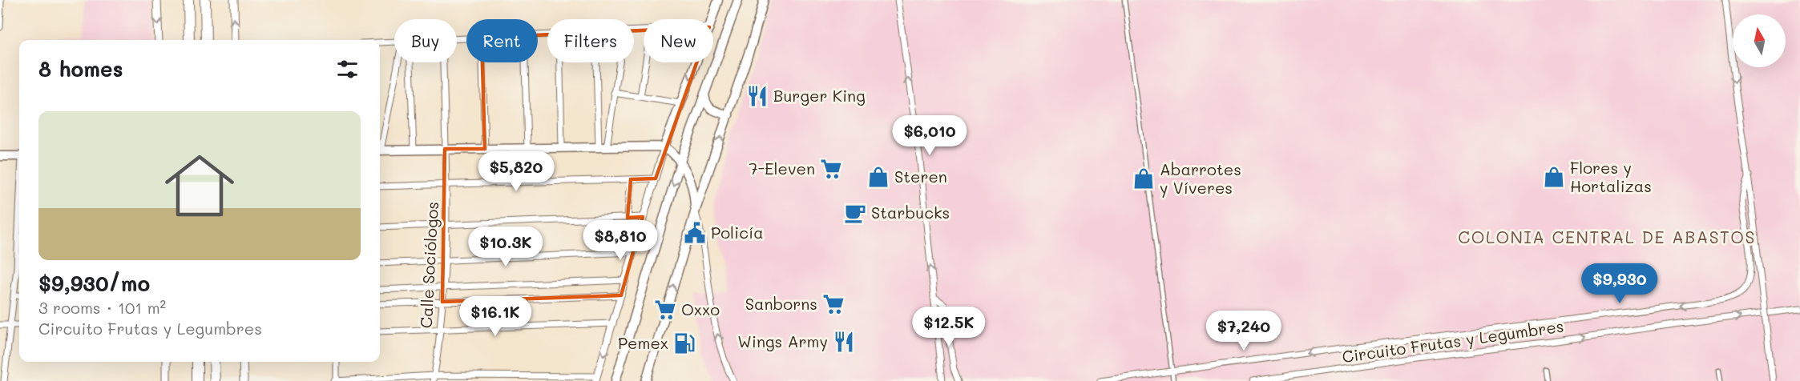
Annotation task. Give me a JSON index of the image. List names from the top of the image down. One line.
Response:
{"streets":{"street":["Calle Sociólogos","Circuito Frutas y Legumbres"]},"one_way":["Circuito Frutas y Legumbres"],"districts":["COLONIA CENTRAL DE ABASTOS"],"places":{"restaurant":["Burger King","Wings Army"],"supermarket":["7-Eleven","Sanborns","Oxxo"],"shop":["Steren","Flores y Hortalizas","Abarrotes y Víveres"],"cafe":["Starbucks"],"public building":["Policía"],"fuel station":["Pemex"]},"north":"top","page":{"chip":["Buy","Rent","Filters","New"],"heading":"8 homes","list":[{"name":"$9,930/mo","note":"3 rooms · 101 m² · Circuito Frutas y Legumbres"}],"price":["$6,010","$5,820","$8,810","$10.3K","$9,930","$16.1K","$12.5K","$7,240"]}}
